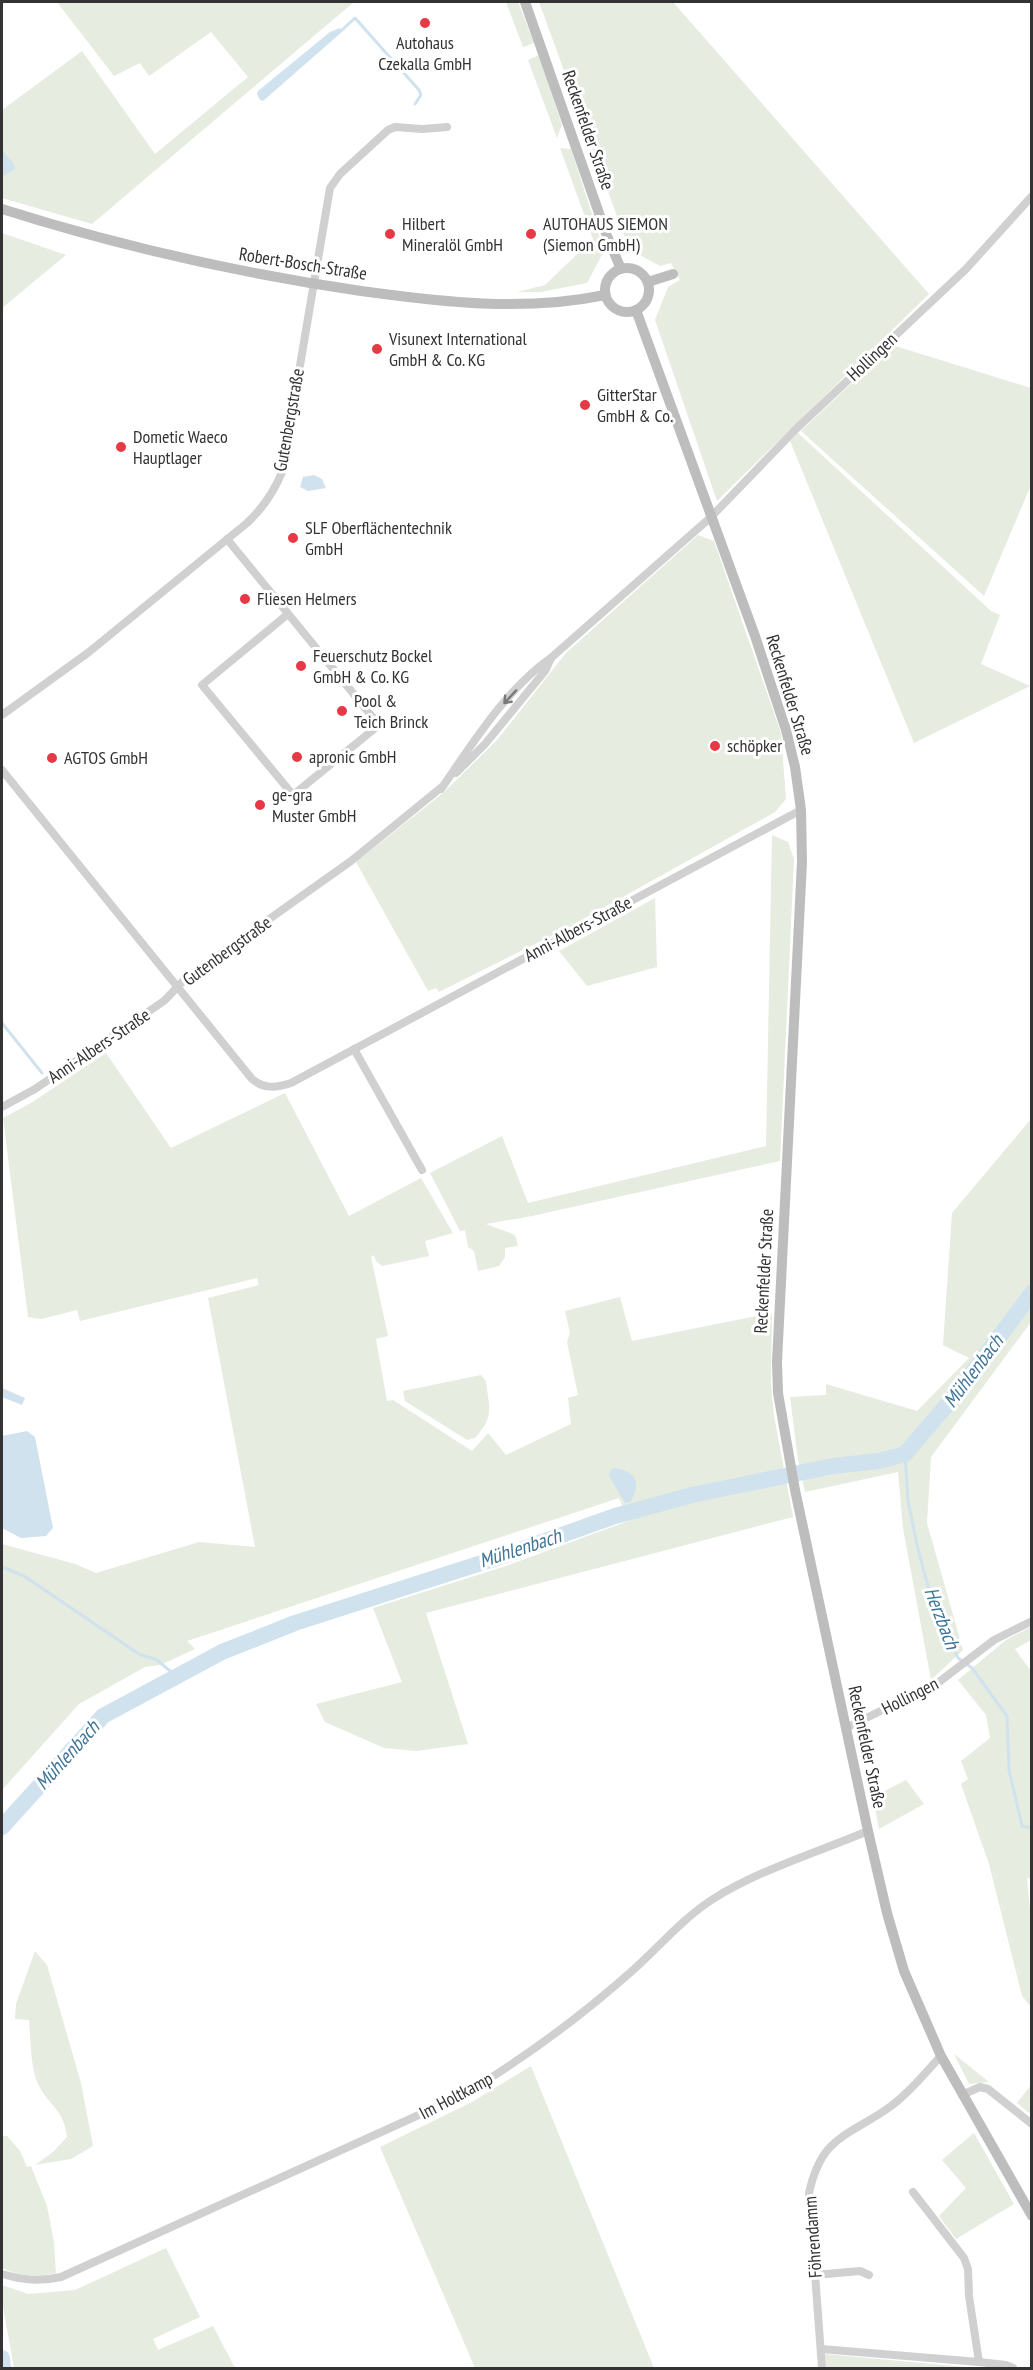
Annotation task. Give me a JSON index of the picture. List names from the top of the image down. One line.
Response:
{"streets":{"street":["Reckenfelder Straße","Robert-Bosch-Straße","Hollingen","Gutenbergstraße","Anni-Albers-Straße","Im Holtkamp","Föhrendamm"]},"crossings":[["Reckenfelder Straße","Robert-Bosch-Straße"],["Reckenfelder Straße","Hollingen"],["Reckenfelder Straße","Gutenbergstraße"],["Reckenfelder Straße","Anni-Albers-Straße"],["Reckenfelder Straße","Im Holtkamp"],["Reckenfelder Straße","Föhrendamm"],["Robert-Bosch-Straße","Gutenbergstraße"],["Hollingen","Gutenbergstraße"],["Gutenbergstraße","Anni-Albers-Straße"]],"water":["Mühlenbach","Herzbach"],"places":["Autohaus Czekalla GmbH","Hilbert Mineralöl GmbH","AUTOHAUS SIEMON (Siemon GmbH)","Visunext International GmbH & Co. KG","GitterStar GmbH & Co.","Dometic Waeco Hauptlager","SLF Oberflächentechnik GmbH","Fliesen Helmers","Feuerschutz Bockel GmbH & Co. KG","Pool & Teich Brinck","schöpker","apronic GmbH","AGTOS GmbH","ge-gra Muster GmbH"]}
